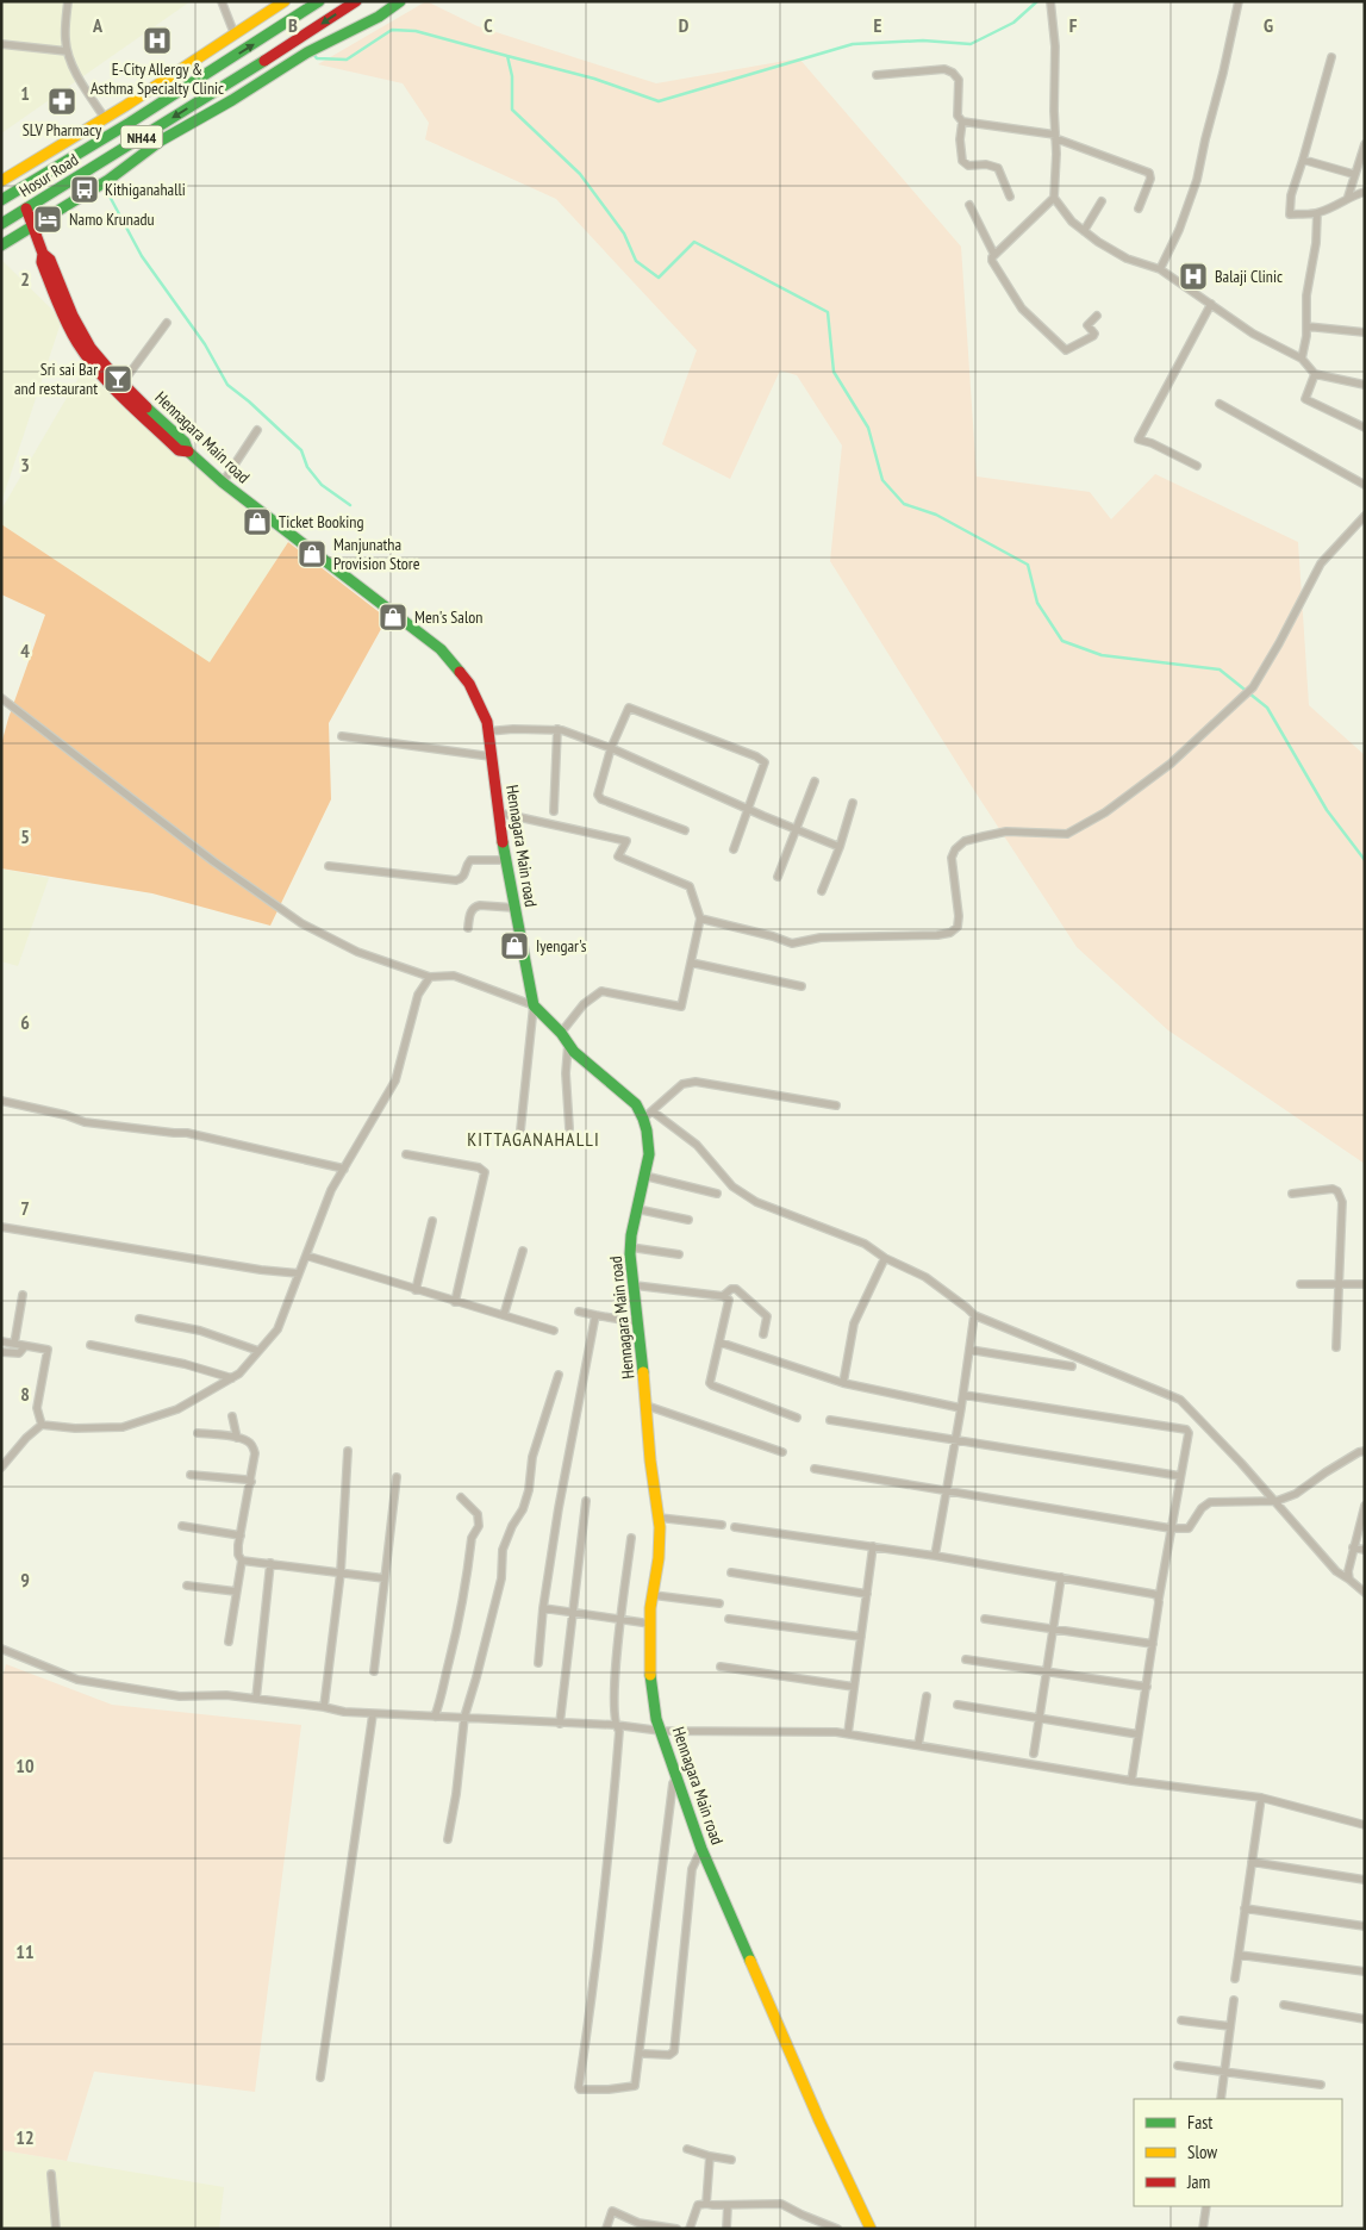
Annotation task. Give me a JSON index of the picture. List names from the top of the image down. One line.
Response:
{"streets":{"main road":["NH44","Hosur Road","Hennagara Main road"]},"crossings":[["Hosur Road","Hennagara Main road"]],"districts":["KITTAGANAHALLI"],"places":{"hospital":["E-City Allergy & Asthma Specialty Clinic","Balaji Clinic"],"pharmacy":["SLV Pharmacy"],"bus stop":["Kithiganahalli"],"hotel":["Namo Krunadu"],"bar":["Sri sai Bar and restaurant"],"shop":["Ticket Booking","Manjunatha Provision Store","Men's Salon","Iyengar's"]},"legend":["Fast","Slow","Jam"],"grid":{"columns":["A","B","C","D","E","F","G"],"rows":["1","2","3","4","5","6","7","8","9","10","11","12"]}}
